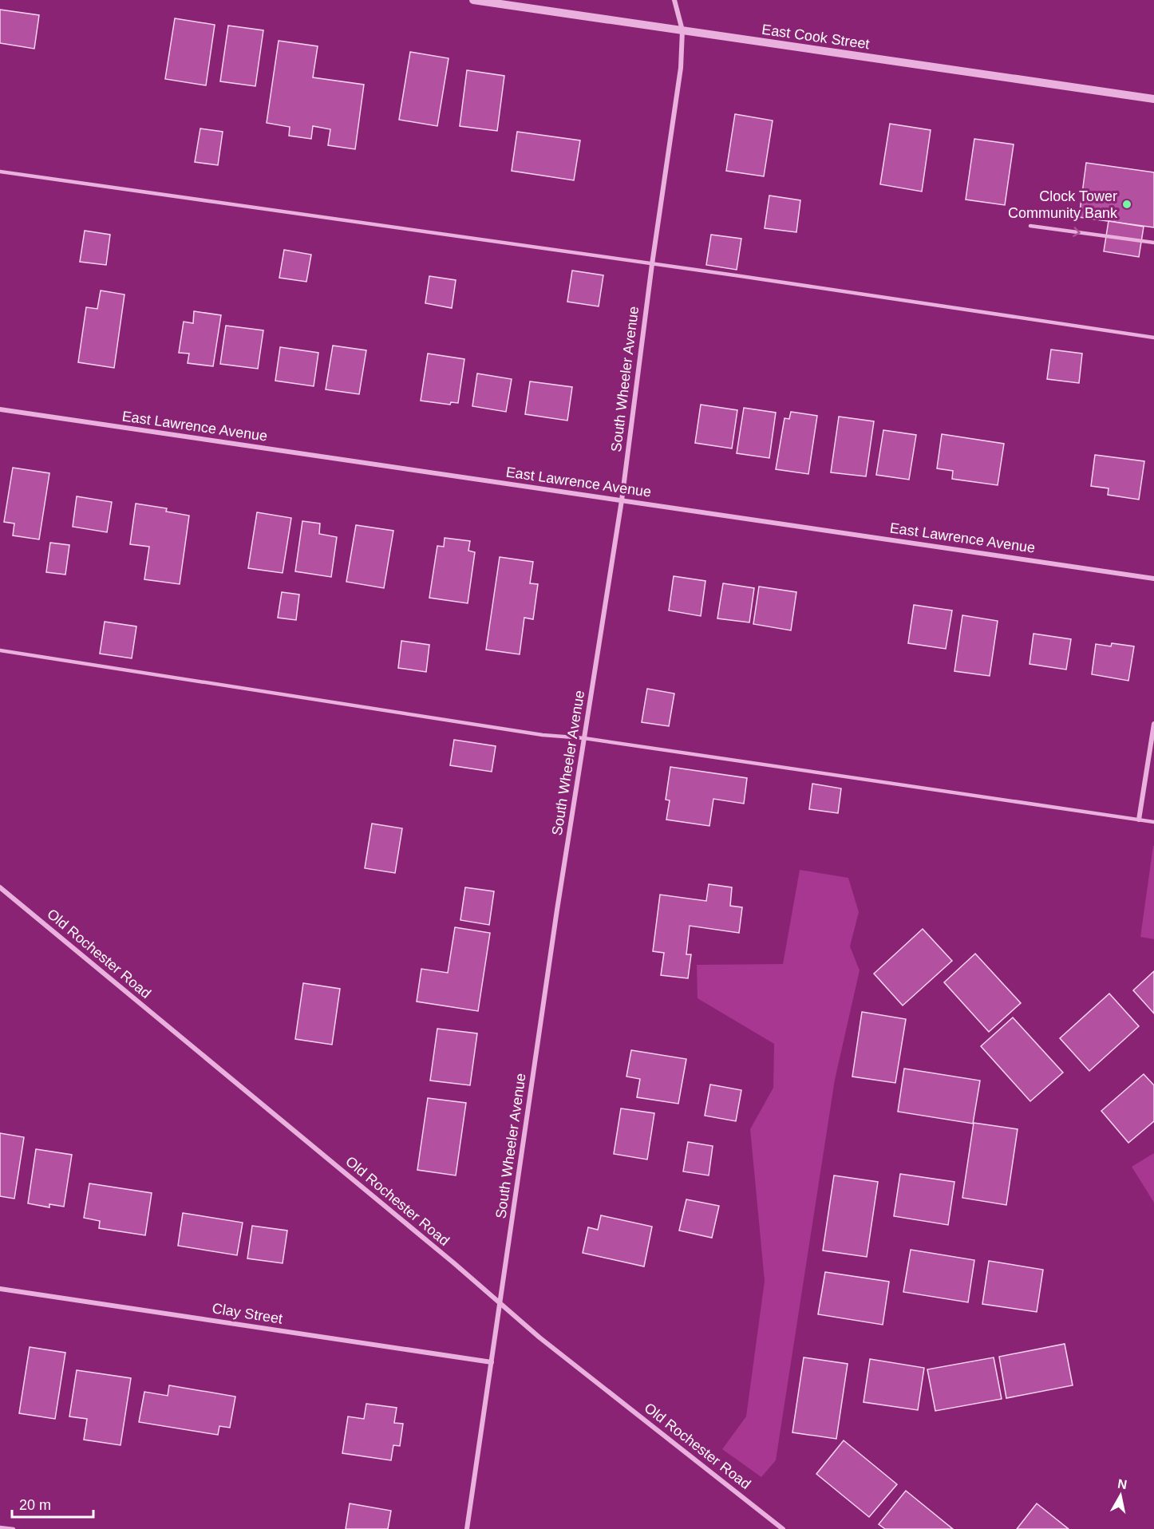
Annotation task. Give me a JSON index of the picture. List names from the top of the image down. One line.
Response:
{"streets":{"street":["East Cook Street","South Wheeler Avenue","East Lawrence Avenue","Old Rochester Road","Clay Street"]},"crossings":[["East Cook Street","South Wheeler Avenue"],["South Wheeler Avenue","East Lawrence Avenue"],["South Wheeler Avenue","Old Rochester Road"],["South Wheeler Avenue","Clay Street"]],"places":["Clock Tower Community Bank"],"scale_bar":"20 m","north":"top"}
